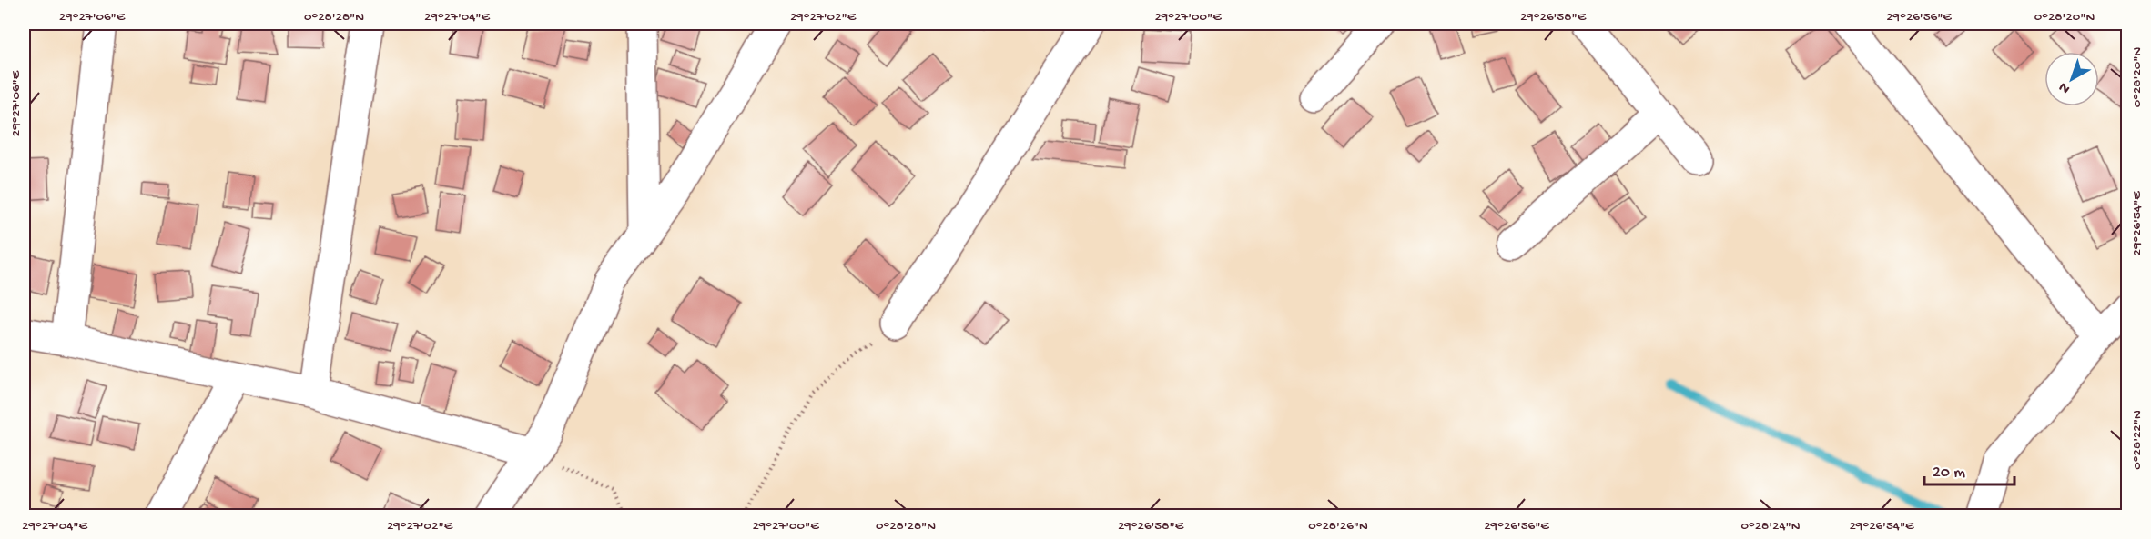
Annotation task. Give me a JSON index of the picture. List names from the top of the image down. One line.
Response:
{"scale_bar":"20 m","north":"bottom left","coordinates":["29°27'06\"E","0°28'28\"N","29°27'04\"E","29°27'02\"E","29°27'00\"E","29°26'58\"E","29°26'56\"E","0°28'20\"N","29°26'54\"E","0°28'22\"N","0°28'26\"N","0°28'24\"N"]}
